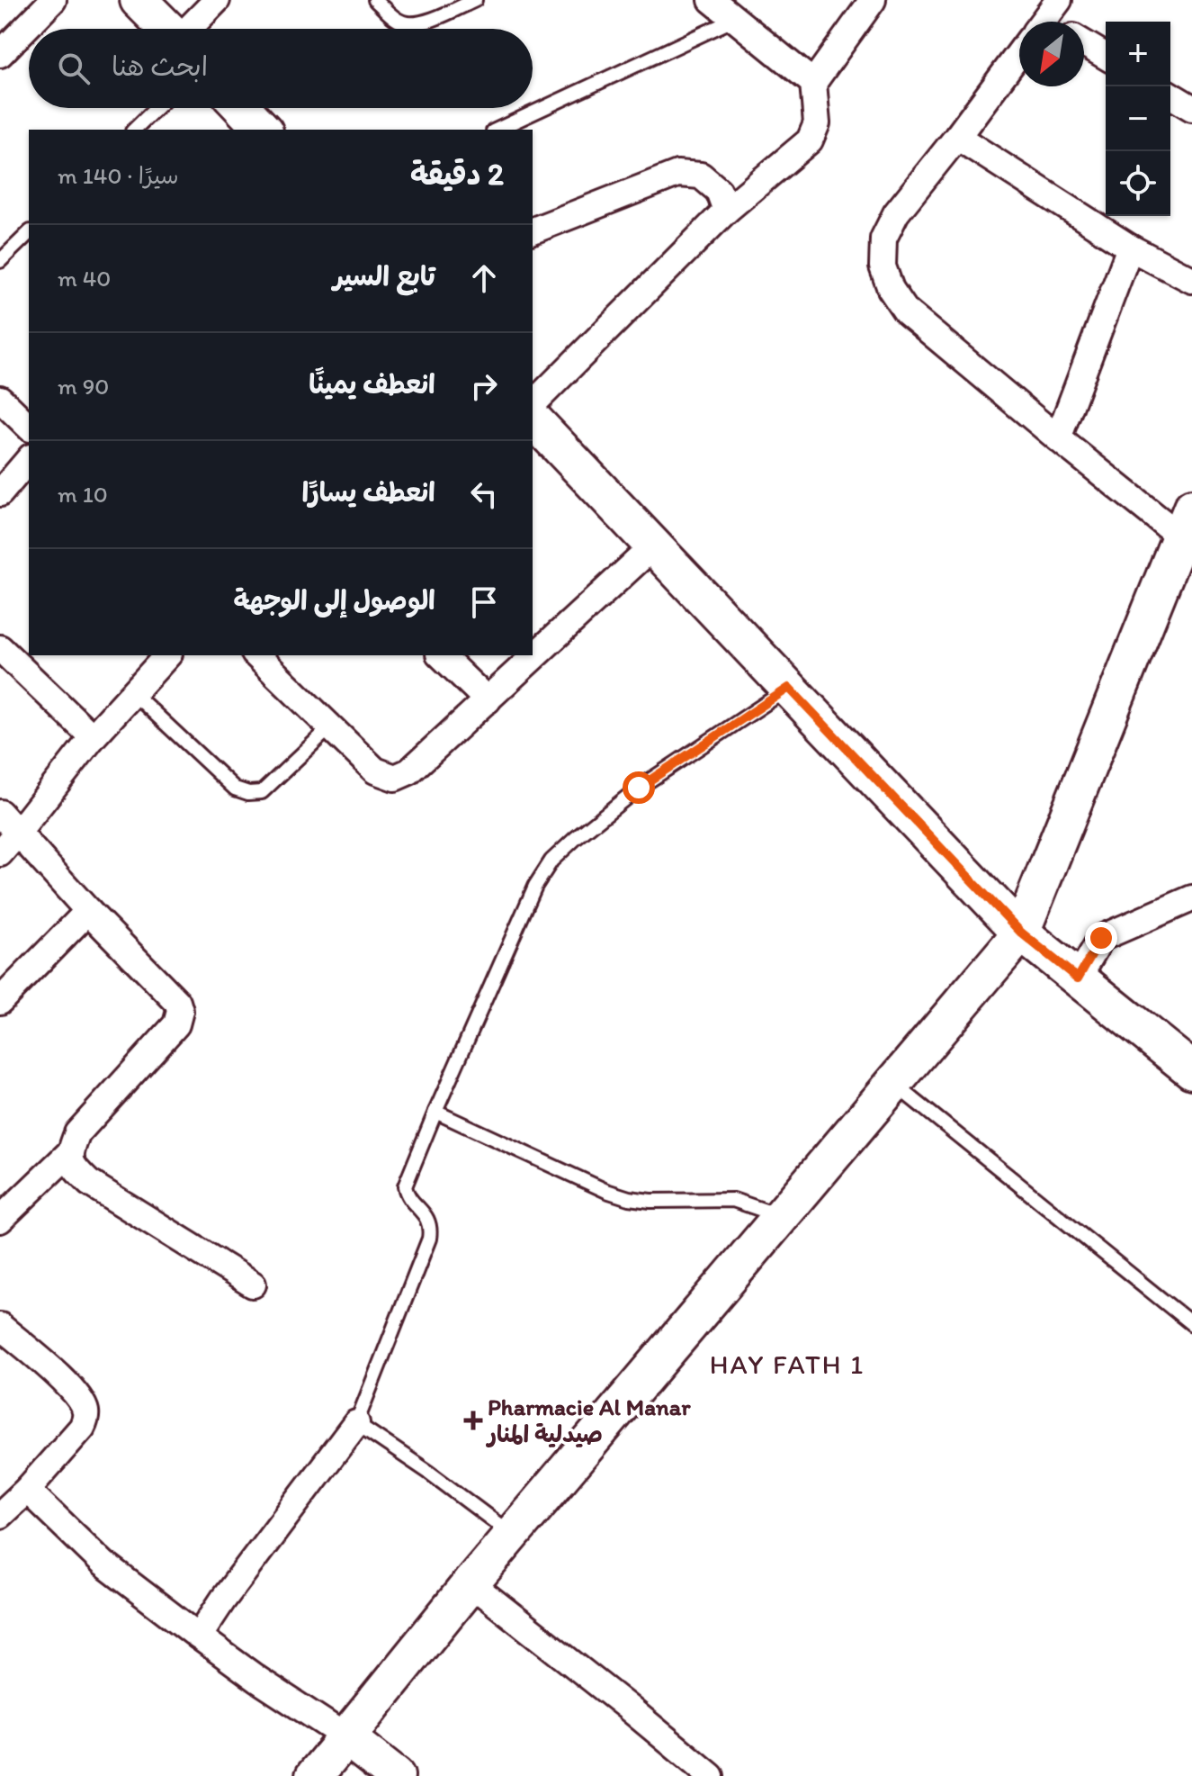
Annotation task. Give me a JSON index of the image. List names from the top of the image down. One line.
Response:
{"districts":["HAY FATH 1"],"places":{"health":["Pharmacie Al Manar صيدلية المنار"]},"north":"bottom left","page":{"map_buttons":["+","−"],"search":"ابحث هنا","heading":["2 دقيقة","سيرًا · 140 m"],"list":[["تابع السير","40 m"],["انعطف يمينًا","90 m"],["انعطف يسارًا","10 m"],"الوصول إلى الوجهة"]}}
